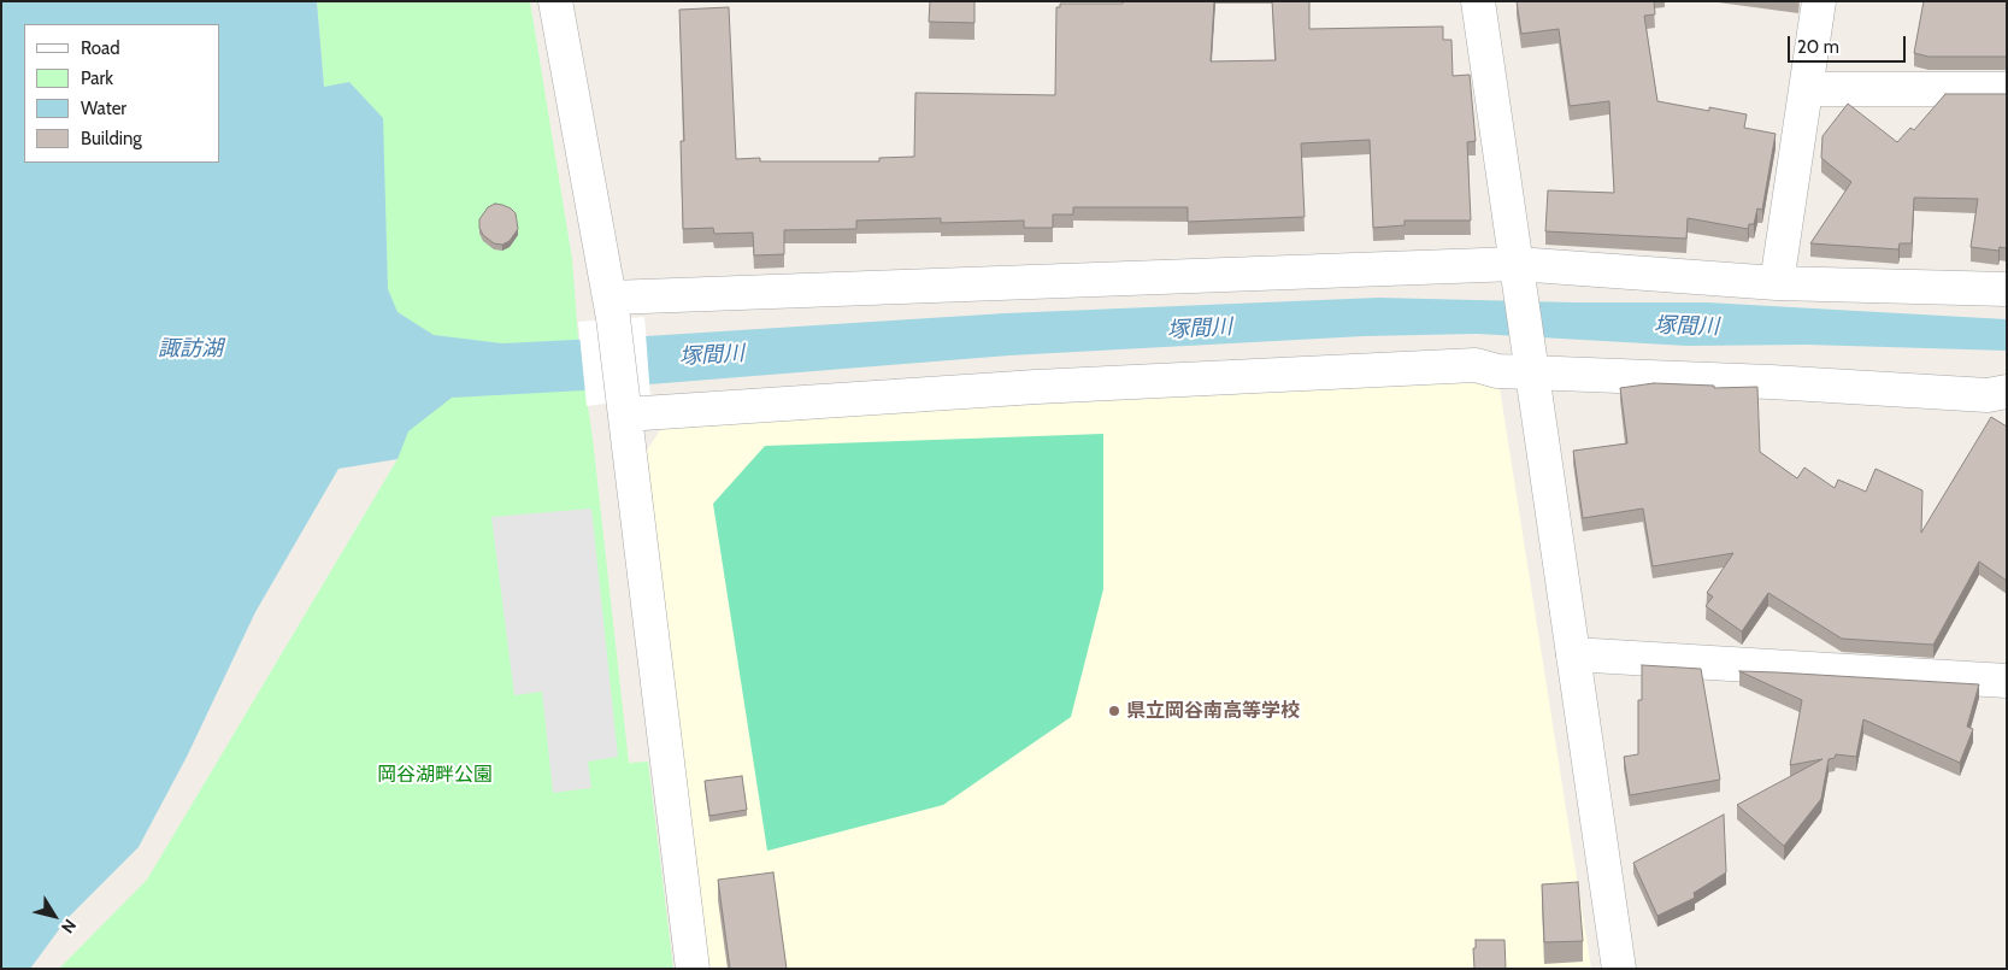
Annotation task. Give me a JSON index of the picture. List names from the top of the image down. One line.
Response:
{"water":["塚間川","諏訪湖"],"parks":["岡谷湖畔公園"],"places":["県立岡谷南高等学校"],"legend":["Road","Park","Water","Building"],"scale_bar":"20 m","north":"bottom right"}
